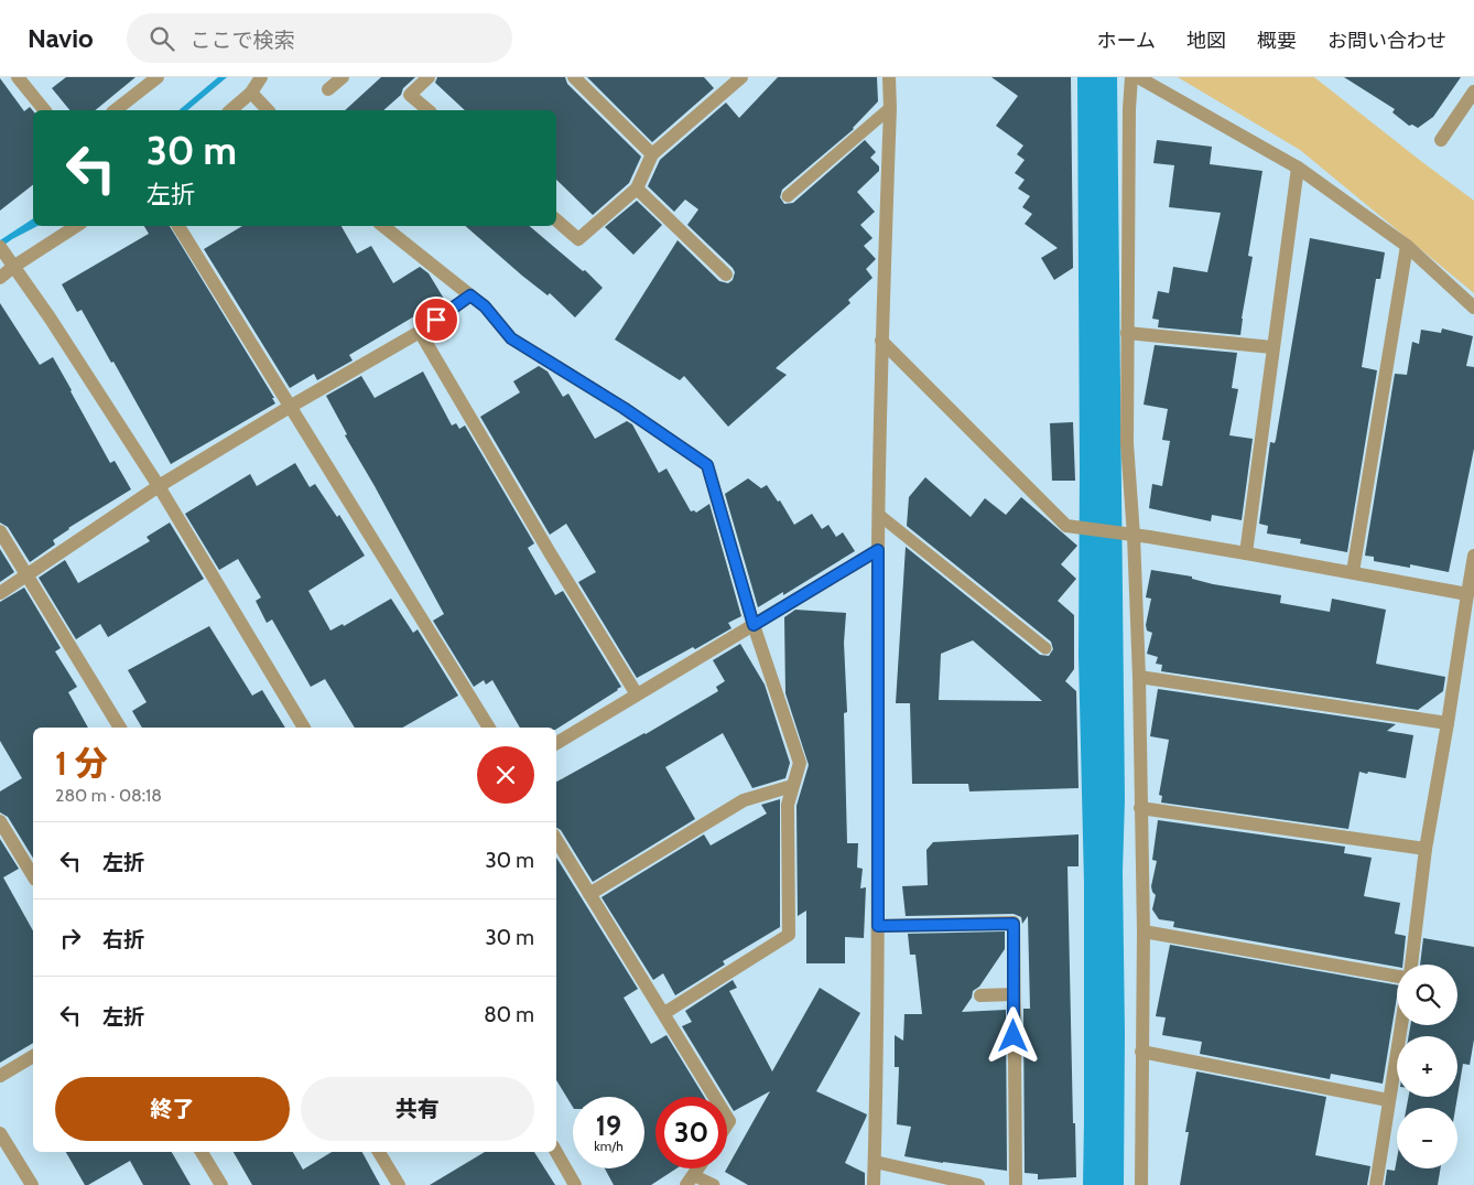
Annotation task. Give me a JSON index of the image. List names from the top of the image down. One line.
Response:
{"page":{"header":"Navio","search":"ここで検索","nav":["ホーム","地図","概要","お問い合わせ"],"turn":["30 m","左折"],"heading":["1 分","280 m · 08:18"],"list":[{"name":"左折","value":"30 m"},{"name":"右折","value":"30 m"},{"name":"左折","value":"80 m"}],"map_buttons":["+","−"],"buttons":["終了","共有"],"speed":"19 km/h","limit":"30"}}
